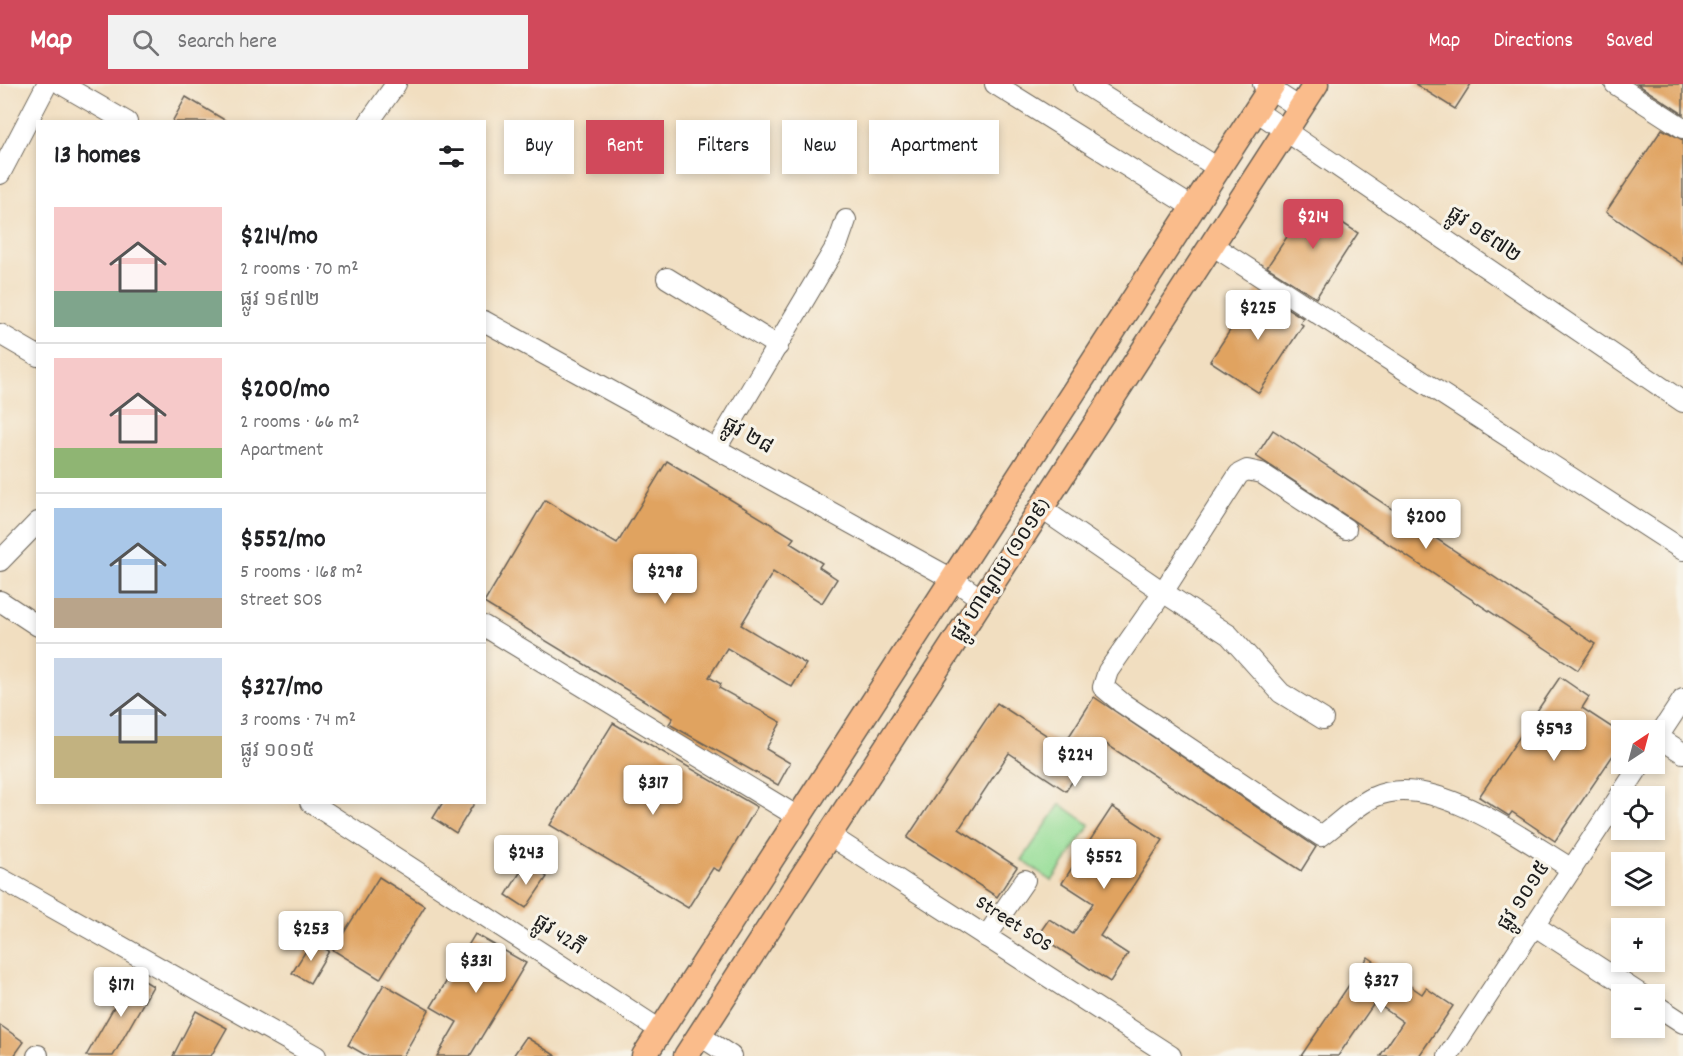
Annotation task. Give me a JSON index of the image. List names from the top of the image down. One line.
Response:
{"streets":{"main road":["ផ្លូវ ហាណូយ (១០១៩)"],"street":["ផ្លូវ ១៩៧២","ផ្លូវ ២៨","ផ្លូវ ១០១៥","Street SOS","ផ្លូវ 42ភី"]},"crossings":[["ផ្លូវ ១៩៧២","ផ្លូវ ហាណូយ (១០១៩)"],["ផ្លូវ ២៨","ផ្លូវ ហាណូយ (១០១៩)"],["ផ្លូវ ហាណូយ (១០១៩)","Street SOS"],["ផ្លូវ ហាណូយ (១០១៩)","ផ្លូវ 42ភី"]],"north":"top right","page":{"header":"Map","search":"Search here","nav":["Map","Directions","Saved"],"chip":["Buy","Rent","Filters","New","Apartment"],"heading":"13 homes","list":[{"name":"$214/mo","note":"2 rooms · 70 m² · ផ្លូវ ១៩៧២"},{"name":"$200/mo","note":"2 rooms · 66 m² · Apartment"},{"name":"$552/mo","note":"5 rooms · 168 m² · Street SOS"},{"name":"$327/mo","note":"3 rooms · 74 m² · ផ្លូវ ១០១៥"}],"price":["$214","$225","$200","$298","$593","$224","$317","$243","$552","$253","$331","$327","$171"],"map_buttons":["+","−"]}}
